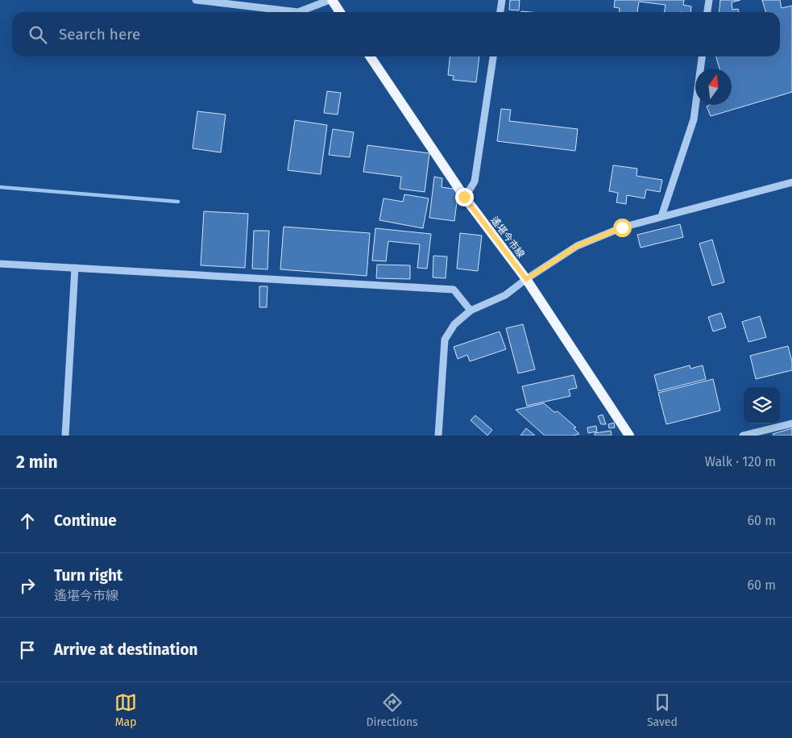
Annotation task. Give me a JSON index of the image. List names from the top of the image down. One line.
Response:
{"streets":{"main road":["遙堪今市線"]},"north":"top","page":{"search":"Search here","heading":["2 min","Walk · 120 m"],"list":[["Continue","60 m"],["Turn right","遙堪今市線","60 m"],"Arrive at destination"],"nav":["Map","Directions","Saved"]}}
